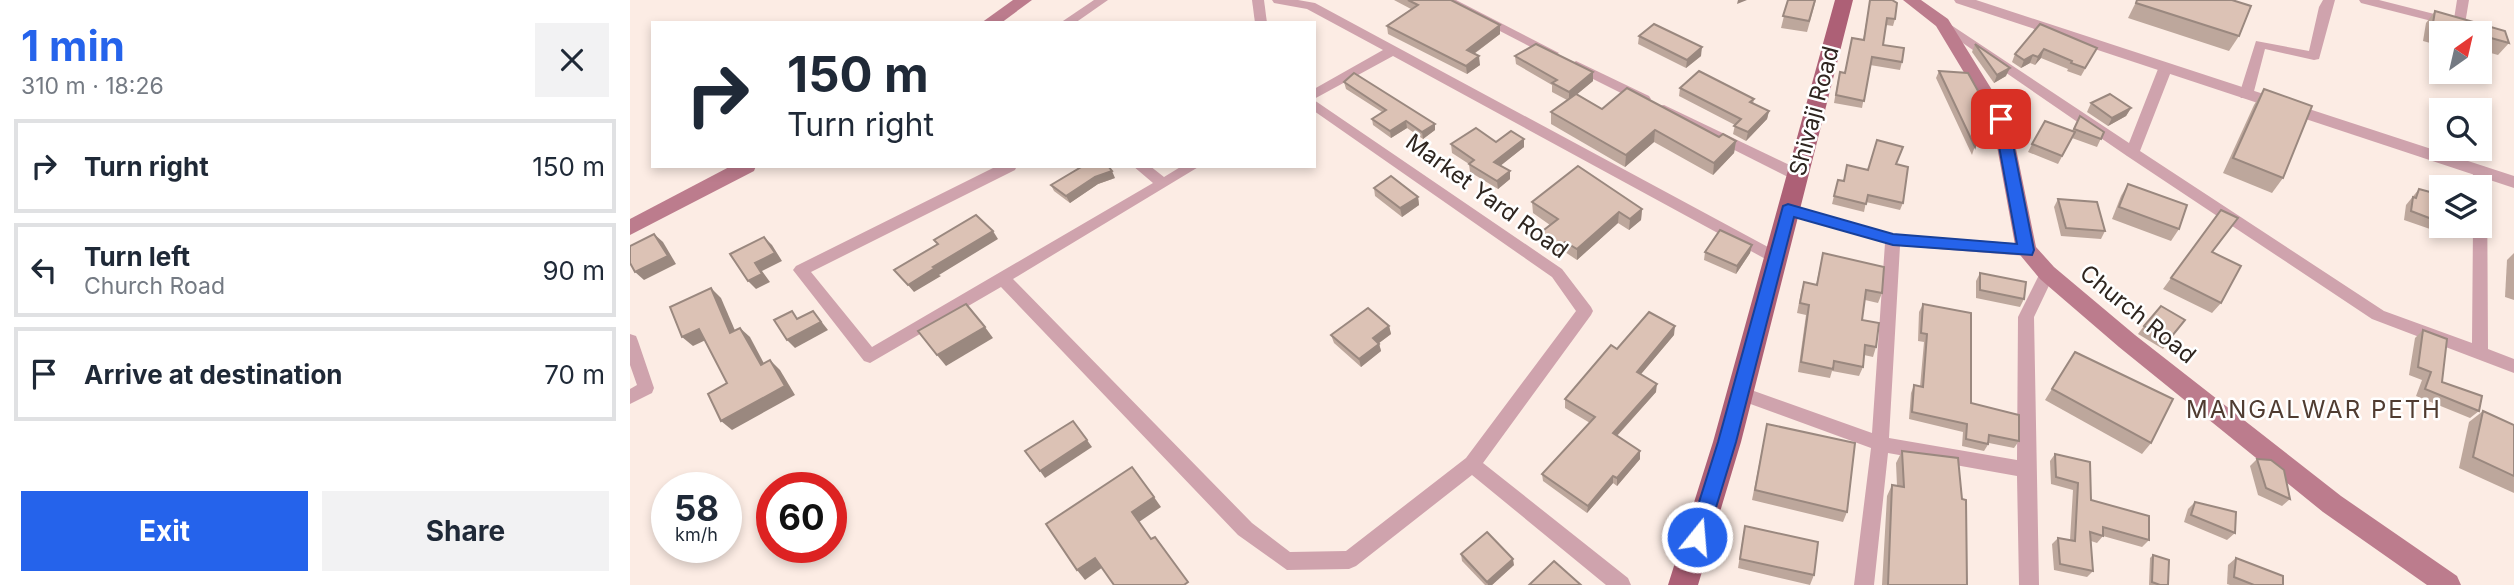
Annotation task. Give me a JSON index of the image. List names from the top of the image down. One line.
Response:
{"streets":{"main road":["Shivaji Road","Church Road"],"street":["Market Yard Road"]},"districts":["MANGALWAR PETH"],"north":"top right","page":{"heading":["1 min","310 m · 18:26"],"turn":["150 m","Turn right"],"list":[{"name":"Turn right","value":"150 m"},{"name":"Turn left","note":"Church Road","value":"90 m"},{"name":"Arrive at destination","value":"70 m"}],"speed":"58 km/h","limit":"60","buttons":["Exit","Share"]}}
